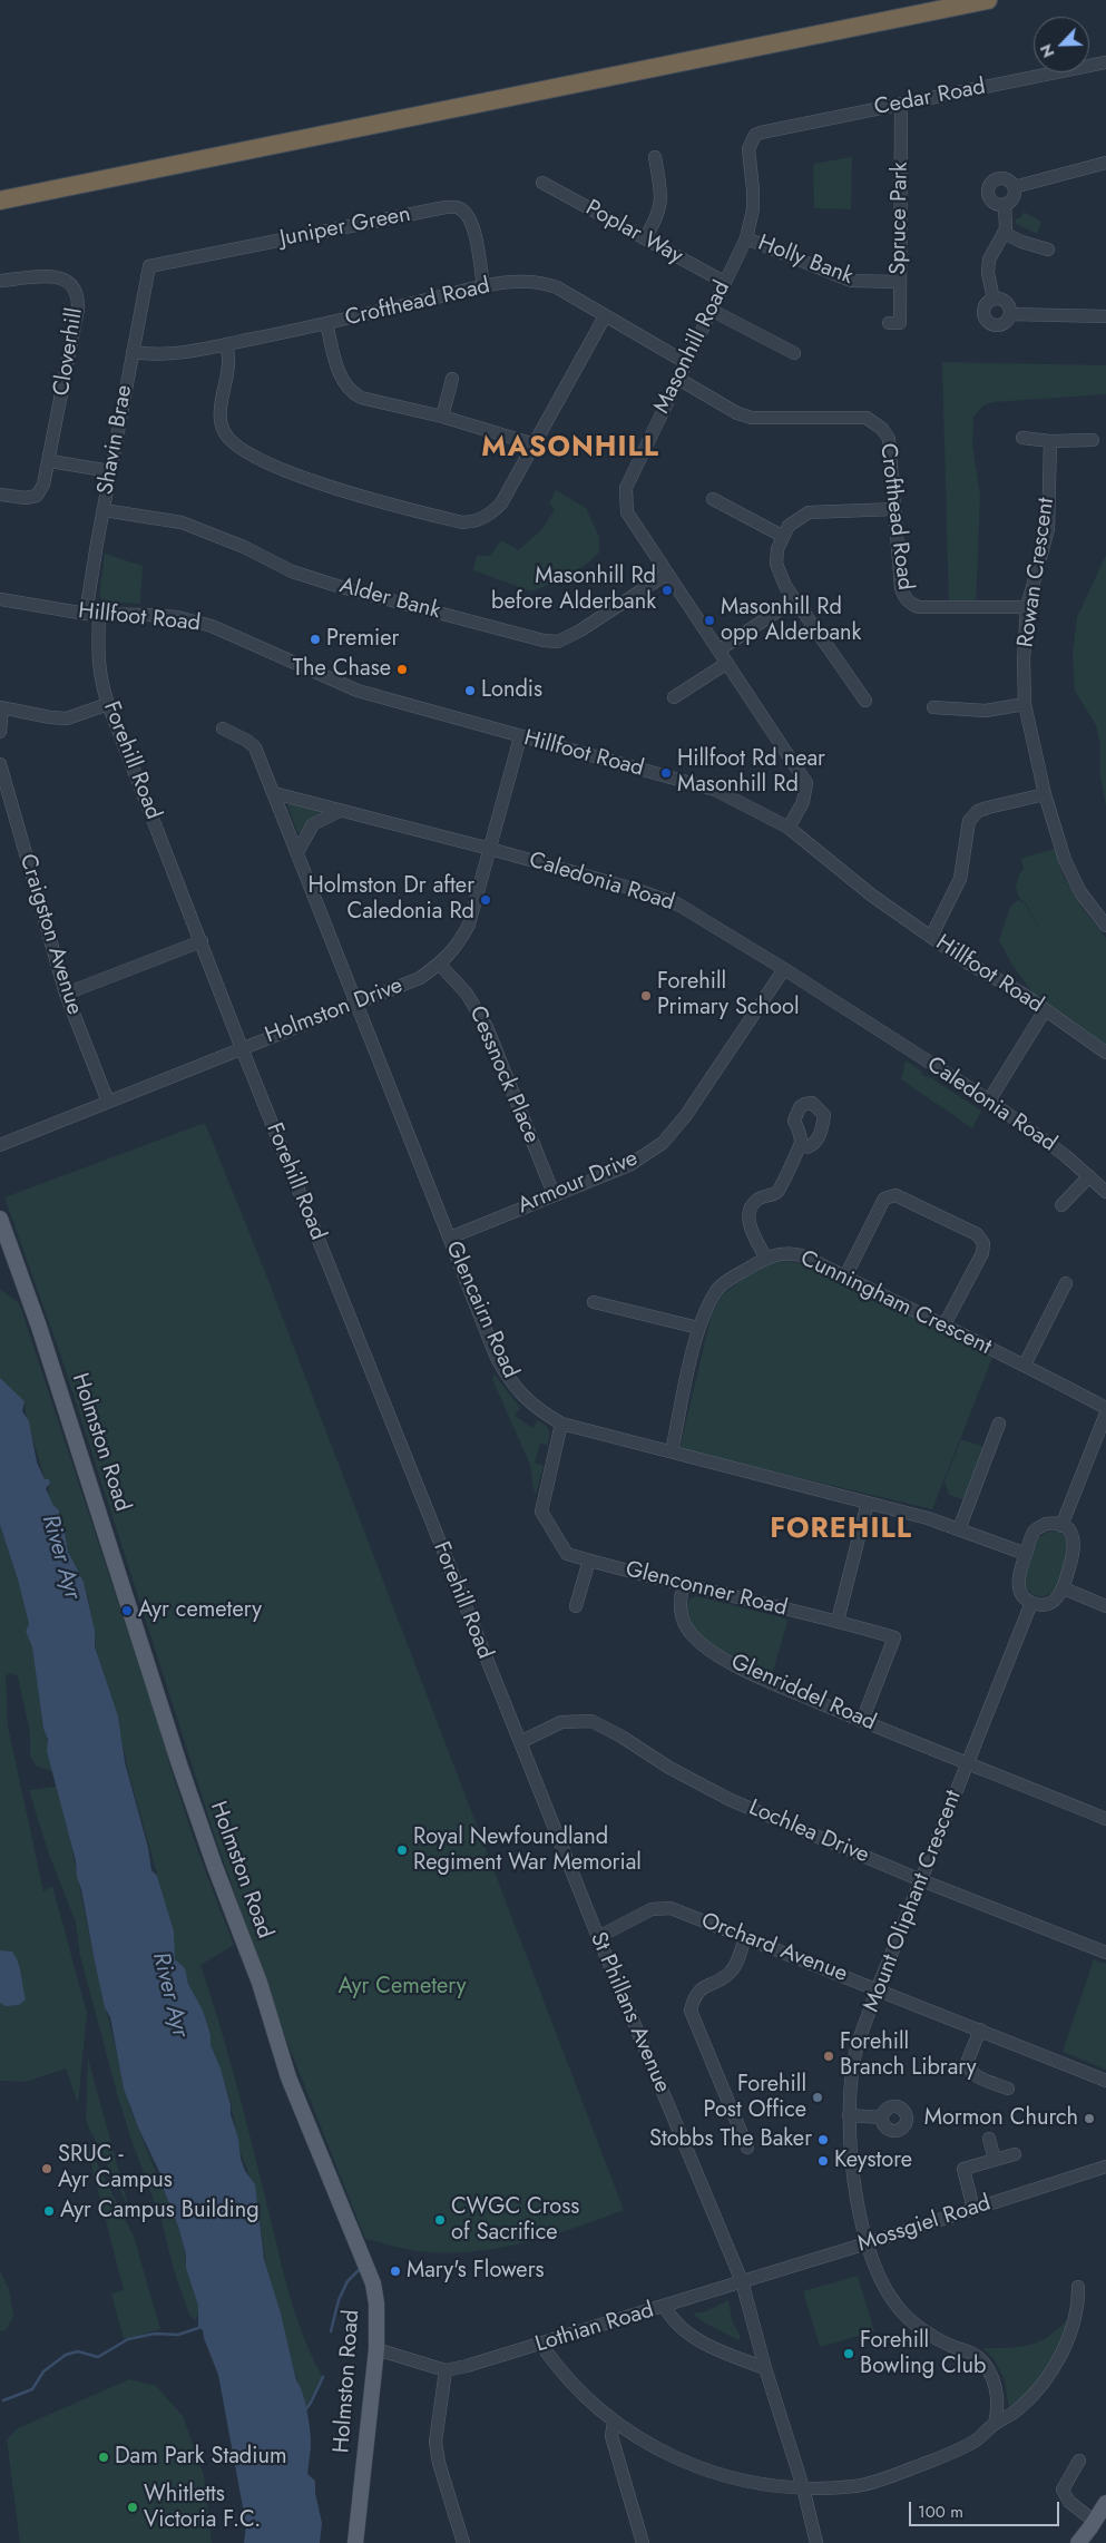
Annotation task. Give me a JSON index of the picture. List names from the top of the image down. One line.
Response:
{"streets":{"main road":["Holmston Road"],"street":["Cedar Road","Spruce Park","Juniper Green","Poplar Way","Holly Bank","Crofthead Road","Masonhill Road","Cloverhill","Shavin Brae","Rowan Crescent","Alder Bank","Hillfoot Road","Forehill Road","Caledonia Road","Craigston Avenue","Holmston Drive","Cessnock Place","Armour Drive","Cunningham Crescent","Glencairn Road","Glenconner Road","Glenriddel Road","Lochlea Drive","Mount Oliphant Crescent","Orchard Avenue","St Phillans Avenue","Mossgiel Road","Lothian Road"]},"crossings":[["Cedar Road","Spruce Park"],["Cedar Road","Masonhill Road"],["Spruce Park","Holly Bank"],["Juniper Green","Crofthead Road"],["Juniper Green","Shavin Brae"],["Poplar Way","Masonhill Road"],["Holly Bank","Masonhill Road"],["Crofthead Road","Masonhill Road"],["Crofthead Road","Shavin Brae"],["Crofthead Road","Rowan Crescent"],["Masonhill Road","Alder Bank"],["Masonhill Road","Hillfoot Road"],["Shavin Brae","Alder Bank"],["Shavin Brae","Hillfoot Road"],["Hillfoot Road","Forehill Road"],["Hillfoot Road","Holmston Drive"],["Forehill Road","Holmston Drive"],["Forehill Road","Lochlea Drive"],["Forehill Road","St Phillans Avenue"],["Caledonia Road","Holmston Drive"],["Caledonia Road","Armour Drive"],["Caledonia Road","Glencairn Road"],["Craigston Avenue","Holmston Drive"],["Holmston Drive","Cessnock Place"],["Holmston Drive","Glencairn Road"],["Cessnock Place","Armour Drive"],["Armour Drive","Glencairn Road"],["Cunningham Crescent","Glencairn Road"],["Glencairn Road","Glenconner Road"],["Glencairn Road","Mount Oliphant Crescent"],["Glenconner Road","Glenriddel Road"],["Glenriddel Road","Mount Oliphant Crescent"],["Lochlea Drive","Mount Oliphant Crescent"],["Lochlea Drive","St Phillans Avenue"],["Mount Oliphant Crescent","Orchard Avenue"],["Mount Oliphant Crescent","Mossgiel Road"],["Orchard Avenue","St Phillans Avenue"],["St Phillans Avenue","Mossgiel Road"],["St Phillans Avenue","Lothian Road"],["Mossgiel Road","Lothian Road"]],"districts":["MASONHILL","FOREHILL"],"water":["River Ayr"],"parks":["Ayr Cemetery"],"places":["Masonhill Rd before Alderbank","Masonhill Rd opp Alderbank","Premier","The Chase","Londis","Hillfoot Rd near Masonhill Rd","Holmston Dr after Caledonia Rd","Forehill Primary School","Ayr cemetery","Royal Newfoundland Regiment War Memorial","Forehill Branch Library","Forehill Post Office","Mormon Church","Stobbs The Baker","Keystore","SRUC - Ayr Campus","Ayr Campus Building","CWGC Cross of Sacrifice","Mary's Flowers","Forehill Bowling Club","Dam Park Stadium","Whitletts Victoria F.C."],"scale_bar":"100 m","north":"bottom left"}
